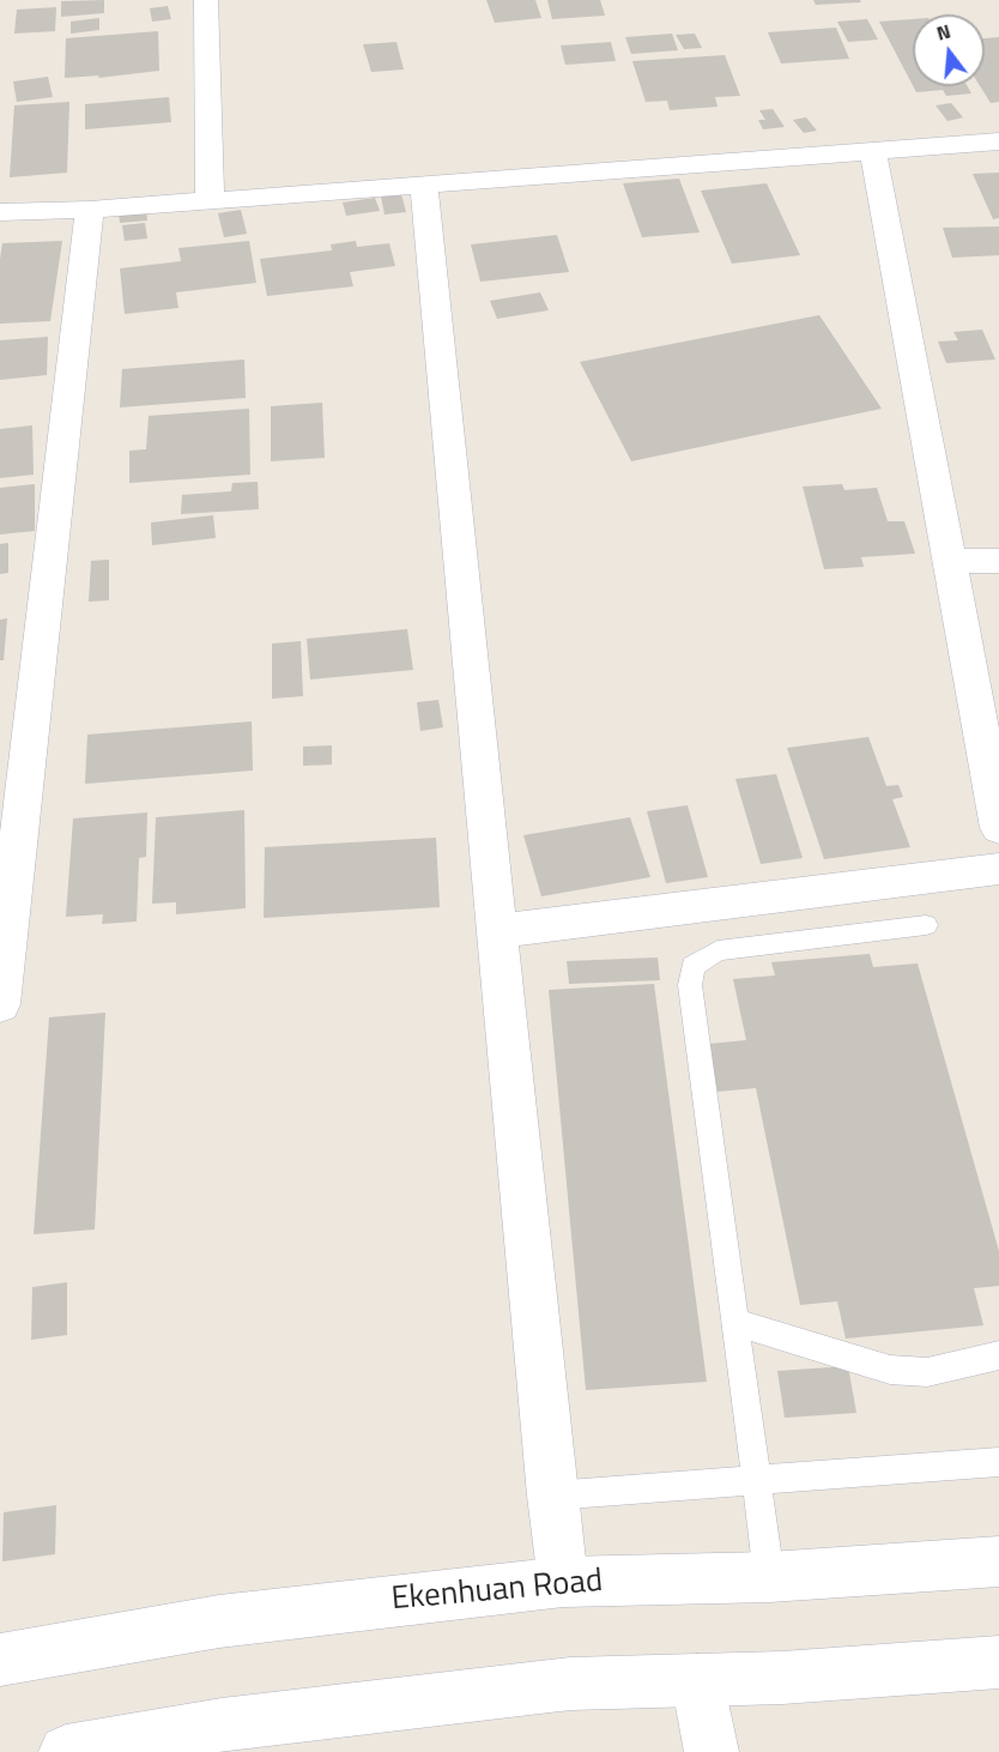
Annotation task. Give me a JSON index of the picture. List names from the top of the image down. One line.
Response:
{"streets":{"street":["Ekenhuan Road"]},"north":"top"}
